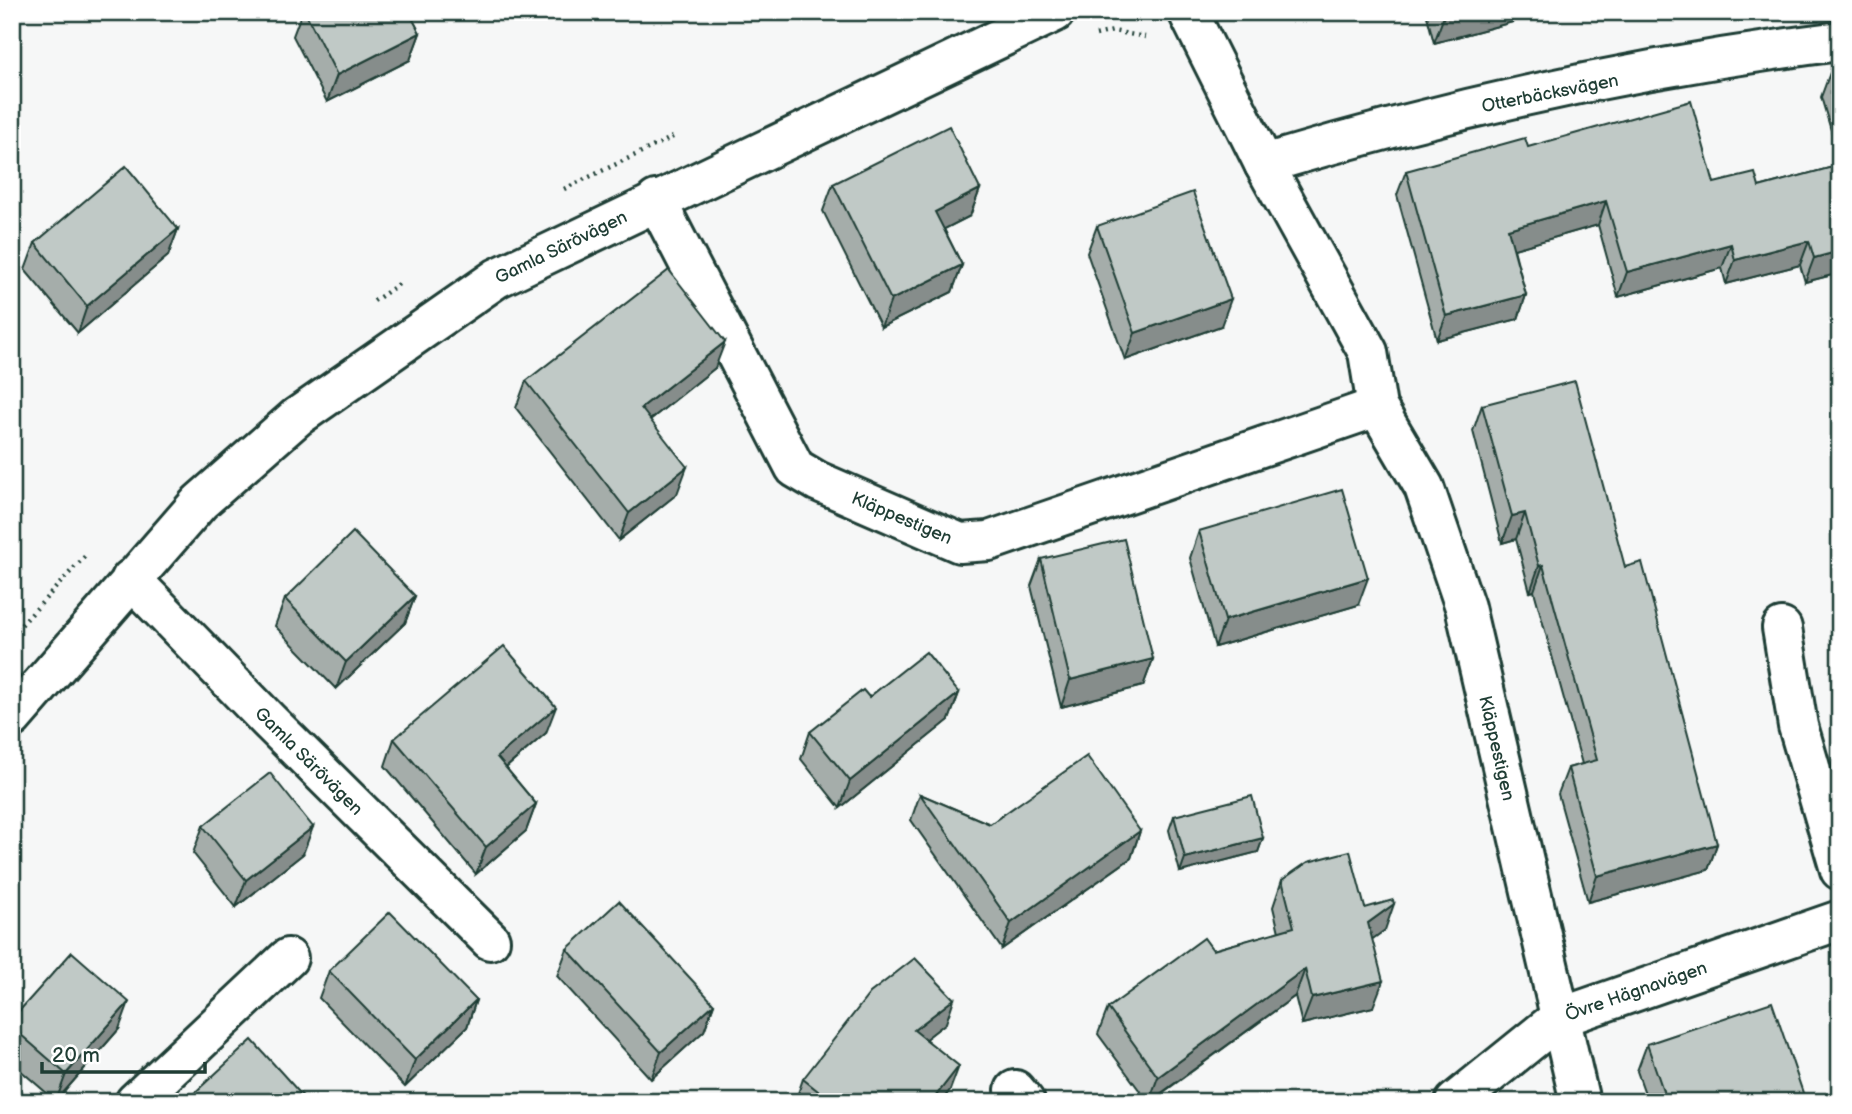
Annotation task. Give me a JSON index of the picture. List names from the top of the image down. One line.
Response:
{"streets":{"street":["Otterbäcksvägen","Gamla Särövägen","Kläppestigen","Övre Hägnavägen"]},"crossings":[["Otterbäcksvägen","Kläppestigen"],["Gamla Särövägen","Kläppestigen"],["Kläppestigen","Övre Hägnavägen"]],"scale_bar":"20 m"}
